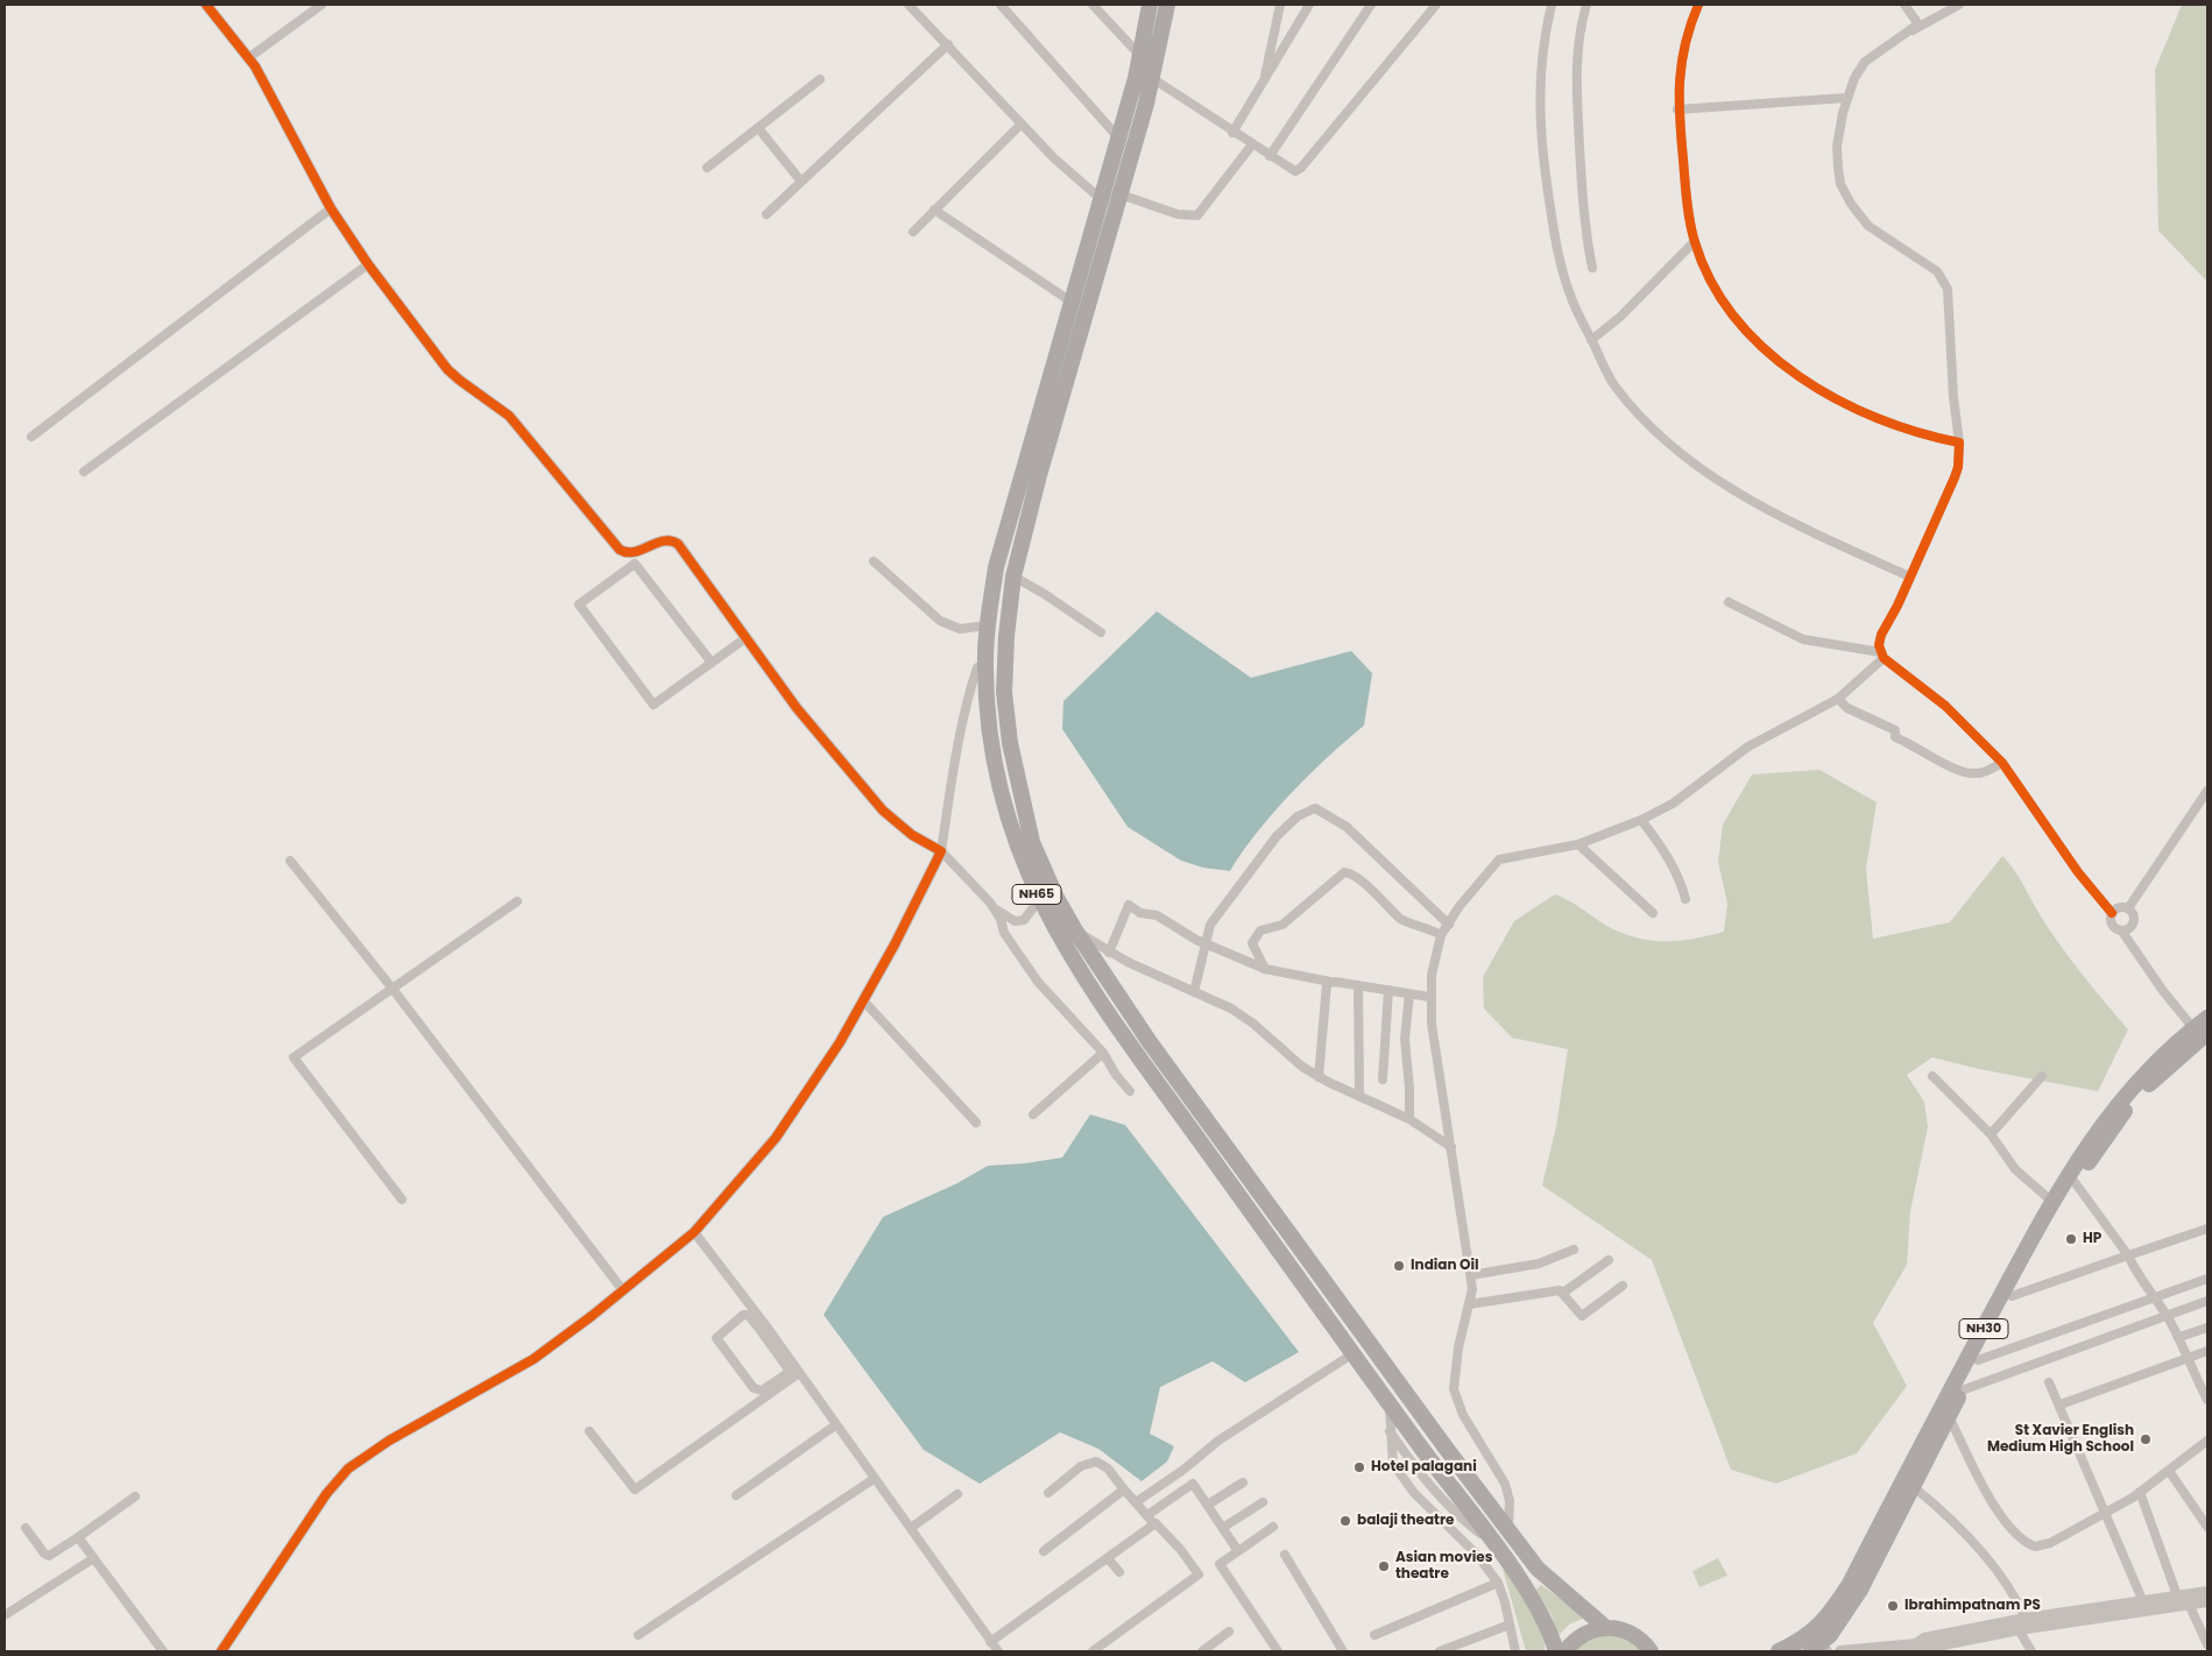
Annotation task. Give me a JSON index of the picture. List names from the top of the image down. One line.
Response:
{"streets":{"highway":["NH65","NH30"]},"places":["HP","Indian Oil","St Xavier English Medium High School","Hotel palagani","balaji theatre","Asian movies theatre","Ibrahimpatnam PS"]}
